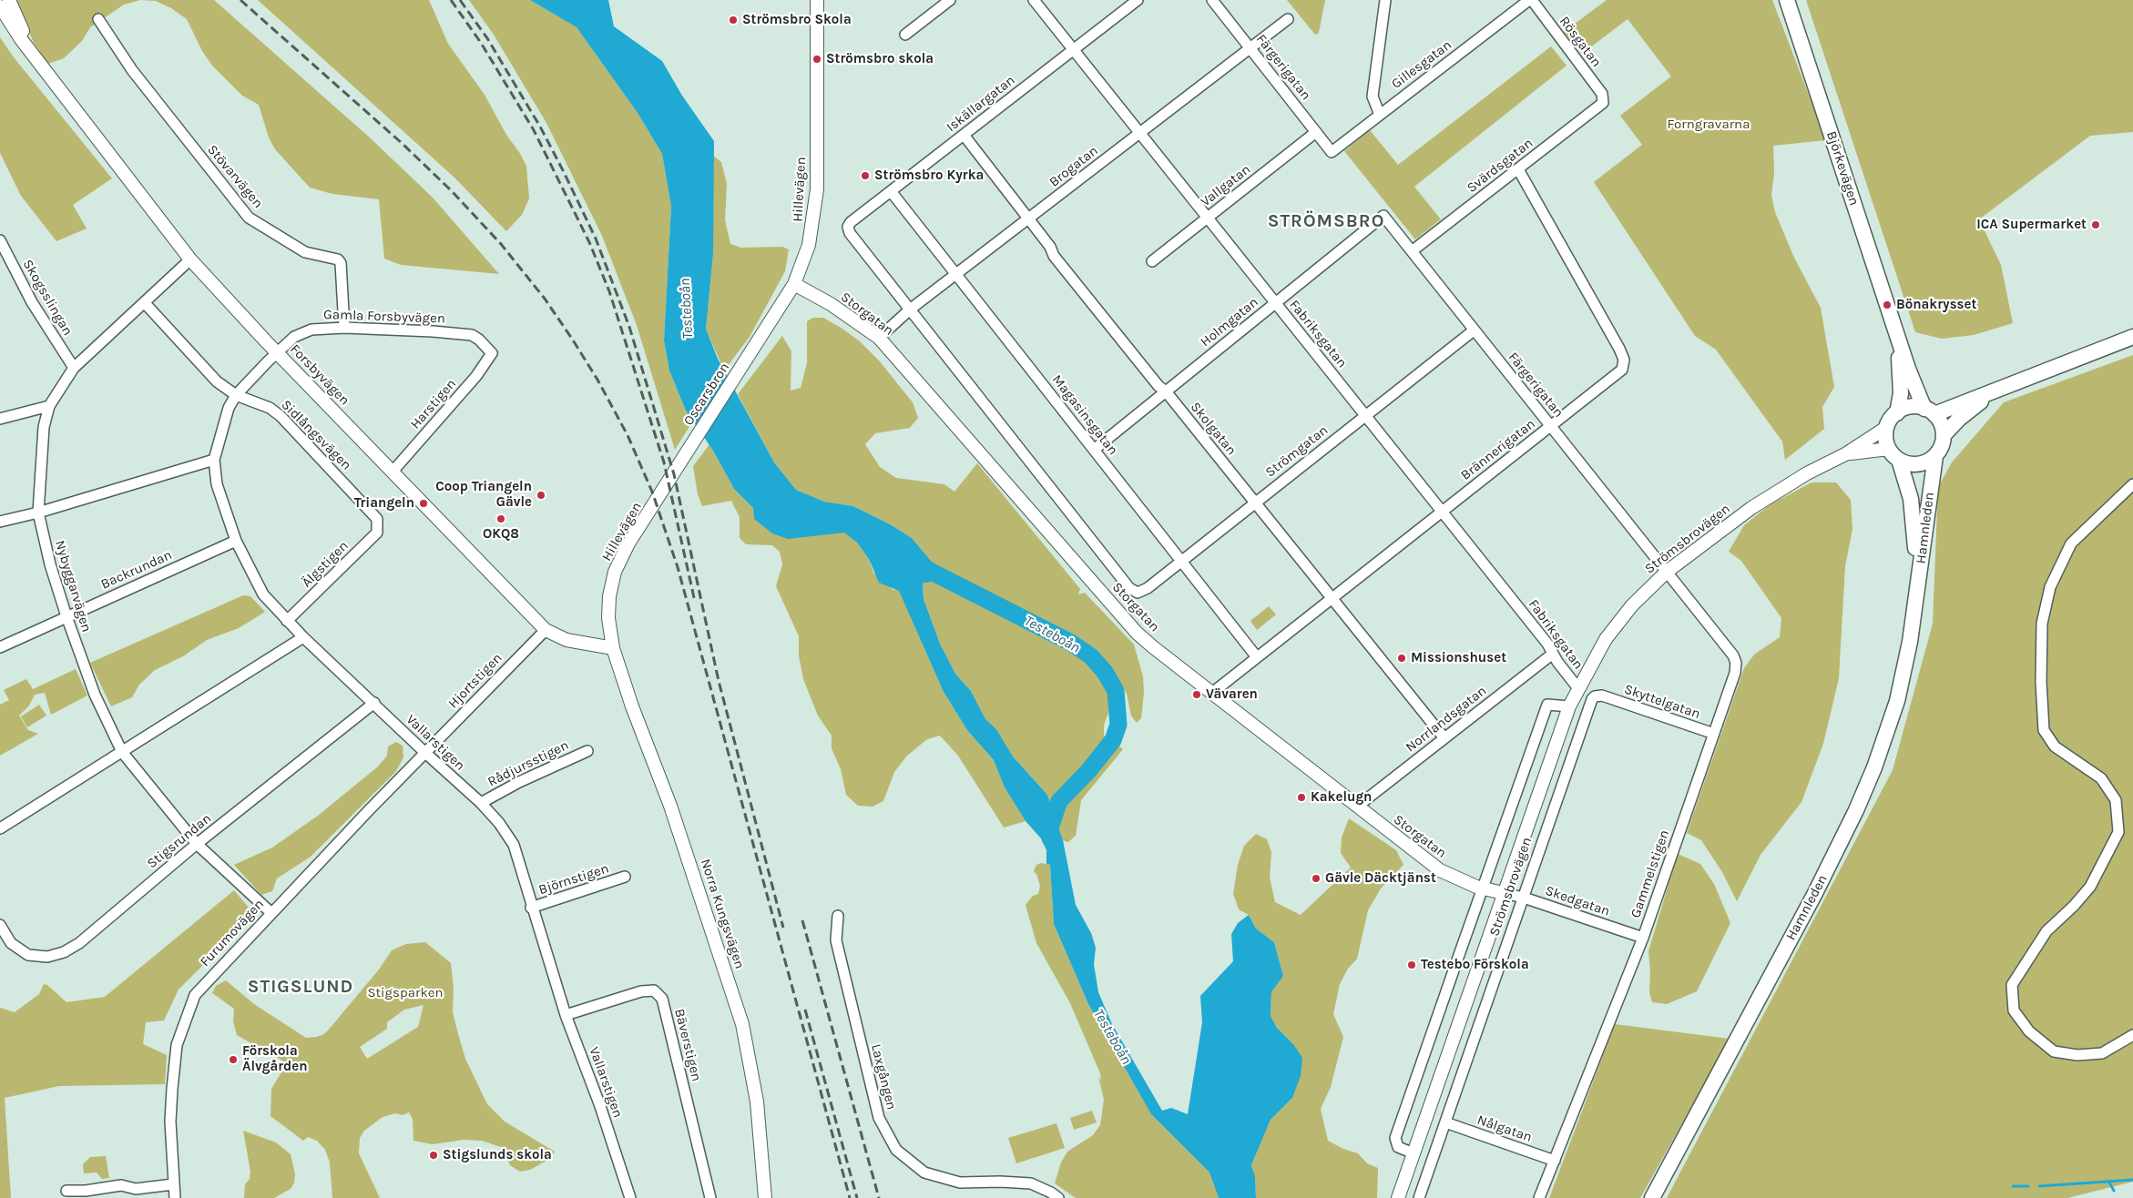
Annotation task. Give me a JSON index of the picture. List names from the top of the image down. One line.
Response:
{"streets":{"main road":["Björkevägen","Hamnleden"],"street":["Rösgatan","Gillesgatan","Färgerigatan","Iskällargatan","Svärdsgatan","Brogatan","Stövarvägen","Vallgatan","Hillevägen","Skogsslingan","Storgatan","Gamla Forsbyvägen","Holmgatan","Fabriksgatan","Forsbyvägen","Oscarsbron","Harstigen","Magasinsgatan","Skolgatan","Sidlångsvägen","Brännerigatan","Strömgatan","Strömsbrovägen","Älgstigen","Backrundan","Nybyggarvägen","Hjortstigen","Skyttelgatan","Norrlandsgatan","Vallarstigen","Rådjursstigen","Stigsrundan","Gammelstigen","Björnstigen","Skedgatan","Norra Kungsvägen","Furumovägen","Bäverstigen","Laxgången","Nålgatan"]},"crossings":[["Rösgatan","Gillesgatan"],["Rösgatan","Svärdsgatan"],["Gillesgatan","Färgerigatan"],["Färgerigatan","Svärdsgatan"],["Färgerigatan","Brogatan"],["Färgerigatan","Vallgatan"],["Färgerigatan","Holmgatan"],["Färgerigatan","Brännerigatan"],["Färgerigatan","Strömgatan"],["Färgerigatan","Strömsbrovägen"],["Färgerigatan","Gammelstigen"],["Iskällargatan","Brogatan"],["Iskällargatan","Fabriksgatan"],["Iskällargatan","Magasinsgatan"],["Iskällargatan","Skolgatan"],["Iskällargatan","Strömgatan"],["Svärdsgatan","Brännerigatan"],["Brogatan","Storgatan"],["Brogatan","Fabriksgatan"],["Brogatan","Magasinsgatan"],["Brogatan","Skolgatan"],["Brogatan","Strömgatan"],["Björkevägen","Hamnleden"],["Björkevägen","Strömsbrovägen"],["Stövarvägen","Gamla Forsbyvägen"],["Vallgatan","Fabriksgatan"],["Hillevägen","Storgatan"],["Hillevägen","Forsbyvägen"],["Hillevägen","Oscarsbron"],["Hillevägen","Norra Kungsvägen"],["Skogsslingan","Nybyggarvägen"],["Storgatan","Brännerigatan"],["Storgatan","Strömsbrovägen"],["Storgatan","Norrlandsgatan"],["Storgatan","Skedgatan"],["Gamla Forsbyvägen","Forsbyvägen"],["Gamla Forsbyvägen","Harstigen"],["Gamla Forsbyvägen","Vallarstigen"],["Holmgatan","Fabriksgatan"],["Holmgatan","Magasinsgatan"],["Holmgatan","Skolgatan"],["Fabriksgatan","Brännerigatan"],["Fabriksgatan","Strömgatan"],["Fabriksgatan","Strömsbrovägen"],["Fabriksgatan","Norrlandsgatan"],["Forsbyvägen","Harstigen"],["Forsbyvägen","Nybyggarvägen"],["Forsbyvägen","Hjortstigen"],["Forsbyvägen","Vallarstigen"],["Forsbyvägen","Norra Kungsvägen"],["Magasinsgatan","Brännerigatan"],["Magasinsgatan","Strömgatan"],["Skolgatan","Brännerigatan"],["Skolgatan","Strömgatan"],["Skolgatan","Norrlandsgatan"],["Sidlångsvägen","Älgstigen"],["Sidlångsvägen","Nybyggarvägen"],["Sidlångsvägen","Vallarstigen"],["Hamnleden","Strömsbrovägen"],["Strömsbrovägen","Skyttelgatan"],["Strömsbrovägen","Gammelstigen"],["Strömsbrovägen","Skedgatan"],["Strömsbrovägen","Nålgatan"],["Älgstigen","Vallarstigen"],["Backrundan","Nybyggarvägen"],["Backrundan","Vallarstigen"],["Nybyggarvägen","Stigsrundan"],["Nybyggarvägen","Furumovägen"],["Hjortstigen","Vallarstigen"],["Hjortstigen","Furumovägen"],["Skyttelgatan","Gammelstigen"],["Vallarstigen","Rådjursstigen"],["Vallarstigen","Stigsrundan"],["Vallarstigen","Björnstigen"],["Vallarstigen","Furumovägen"],["Vallarstigen","Bäverstigen"],["Gammelstigen","Skedgatan"],["Gammelstigen","Nålgatan"]],"districts":["STRÖMSBRO","STIGSLUND"],"water":["Testeboån"],"parks":["Forngravarna","Stigsparken"],"places":["Strömsbro Skola","Strömsbro skola","Strömsbro Kyrka","ICA Supermarket","Bönakrysset","Coop Triangeln Gävle","Triangeln","OKQ8","Missionshuset","Vävaren","Kakelugn","Gävle Däcktjänst","Testebo Förskola","Förskola Älvgården","Stigslunds skola"]}
